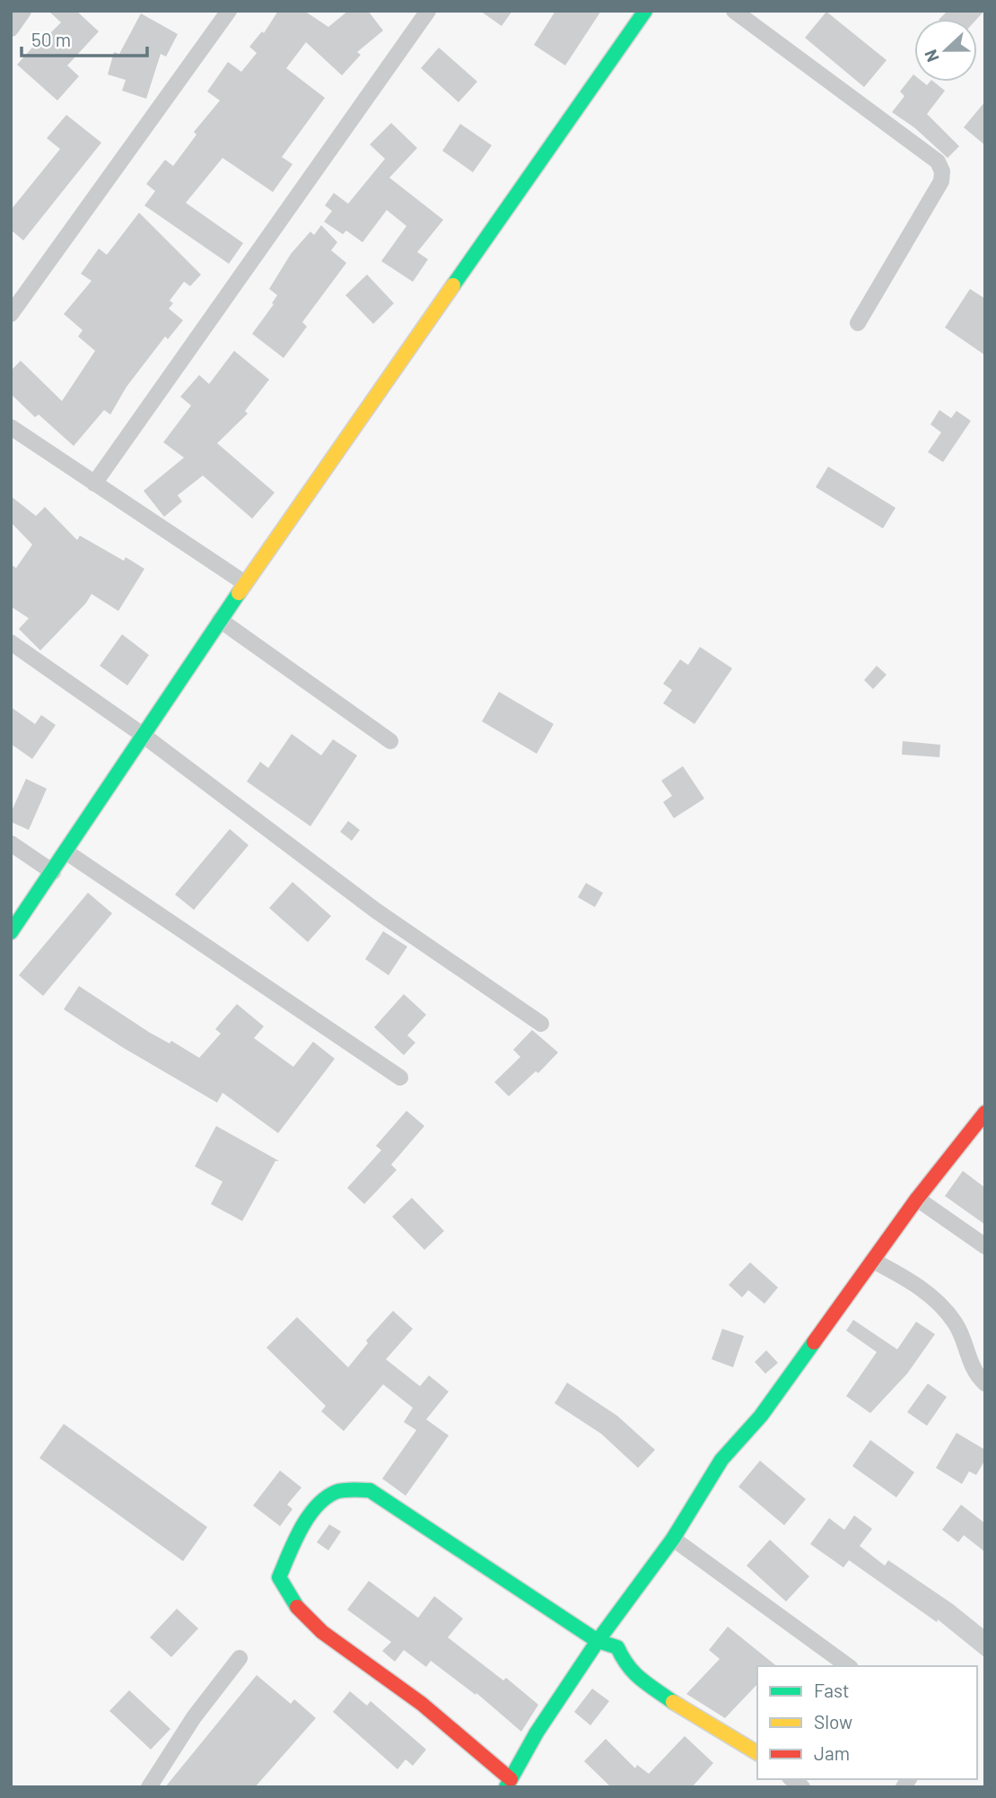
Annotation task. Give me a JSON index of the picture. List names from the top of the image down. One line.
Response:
{"legend":["Fast","Slow","Jam"],"scale_bar":"50 m","north":"left"}
